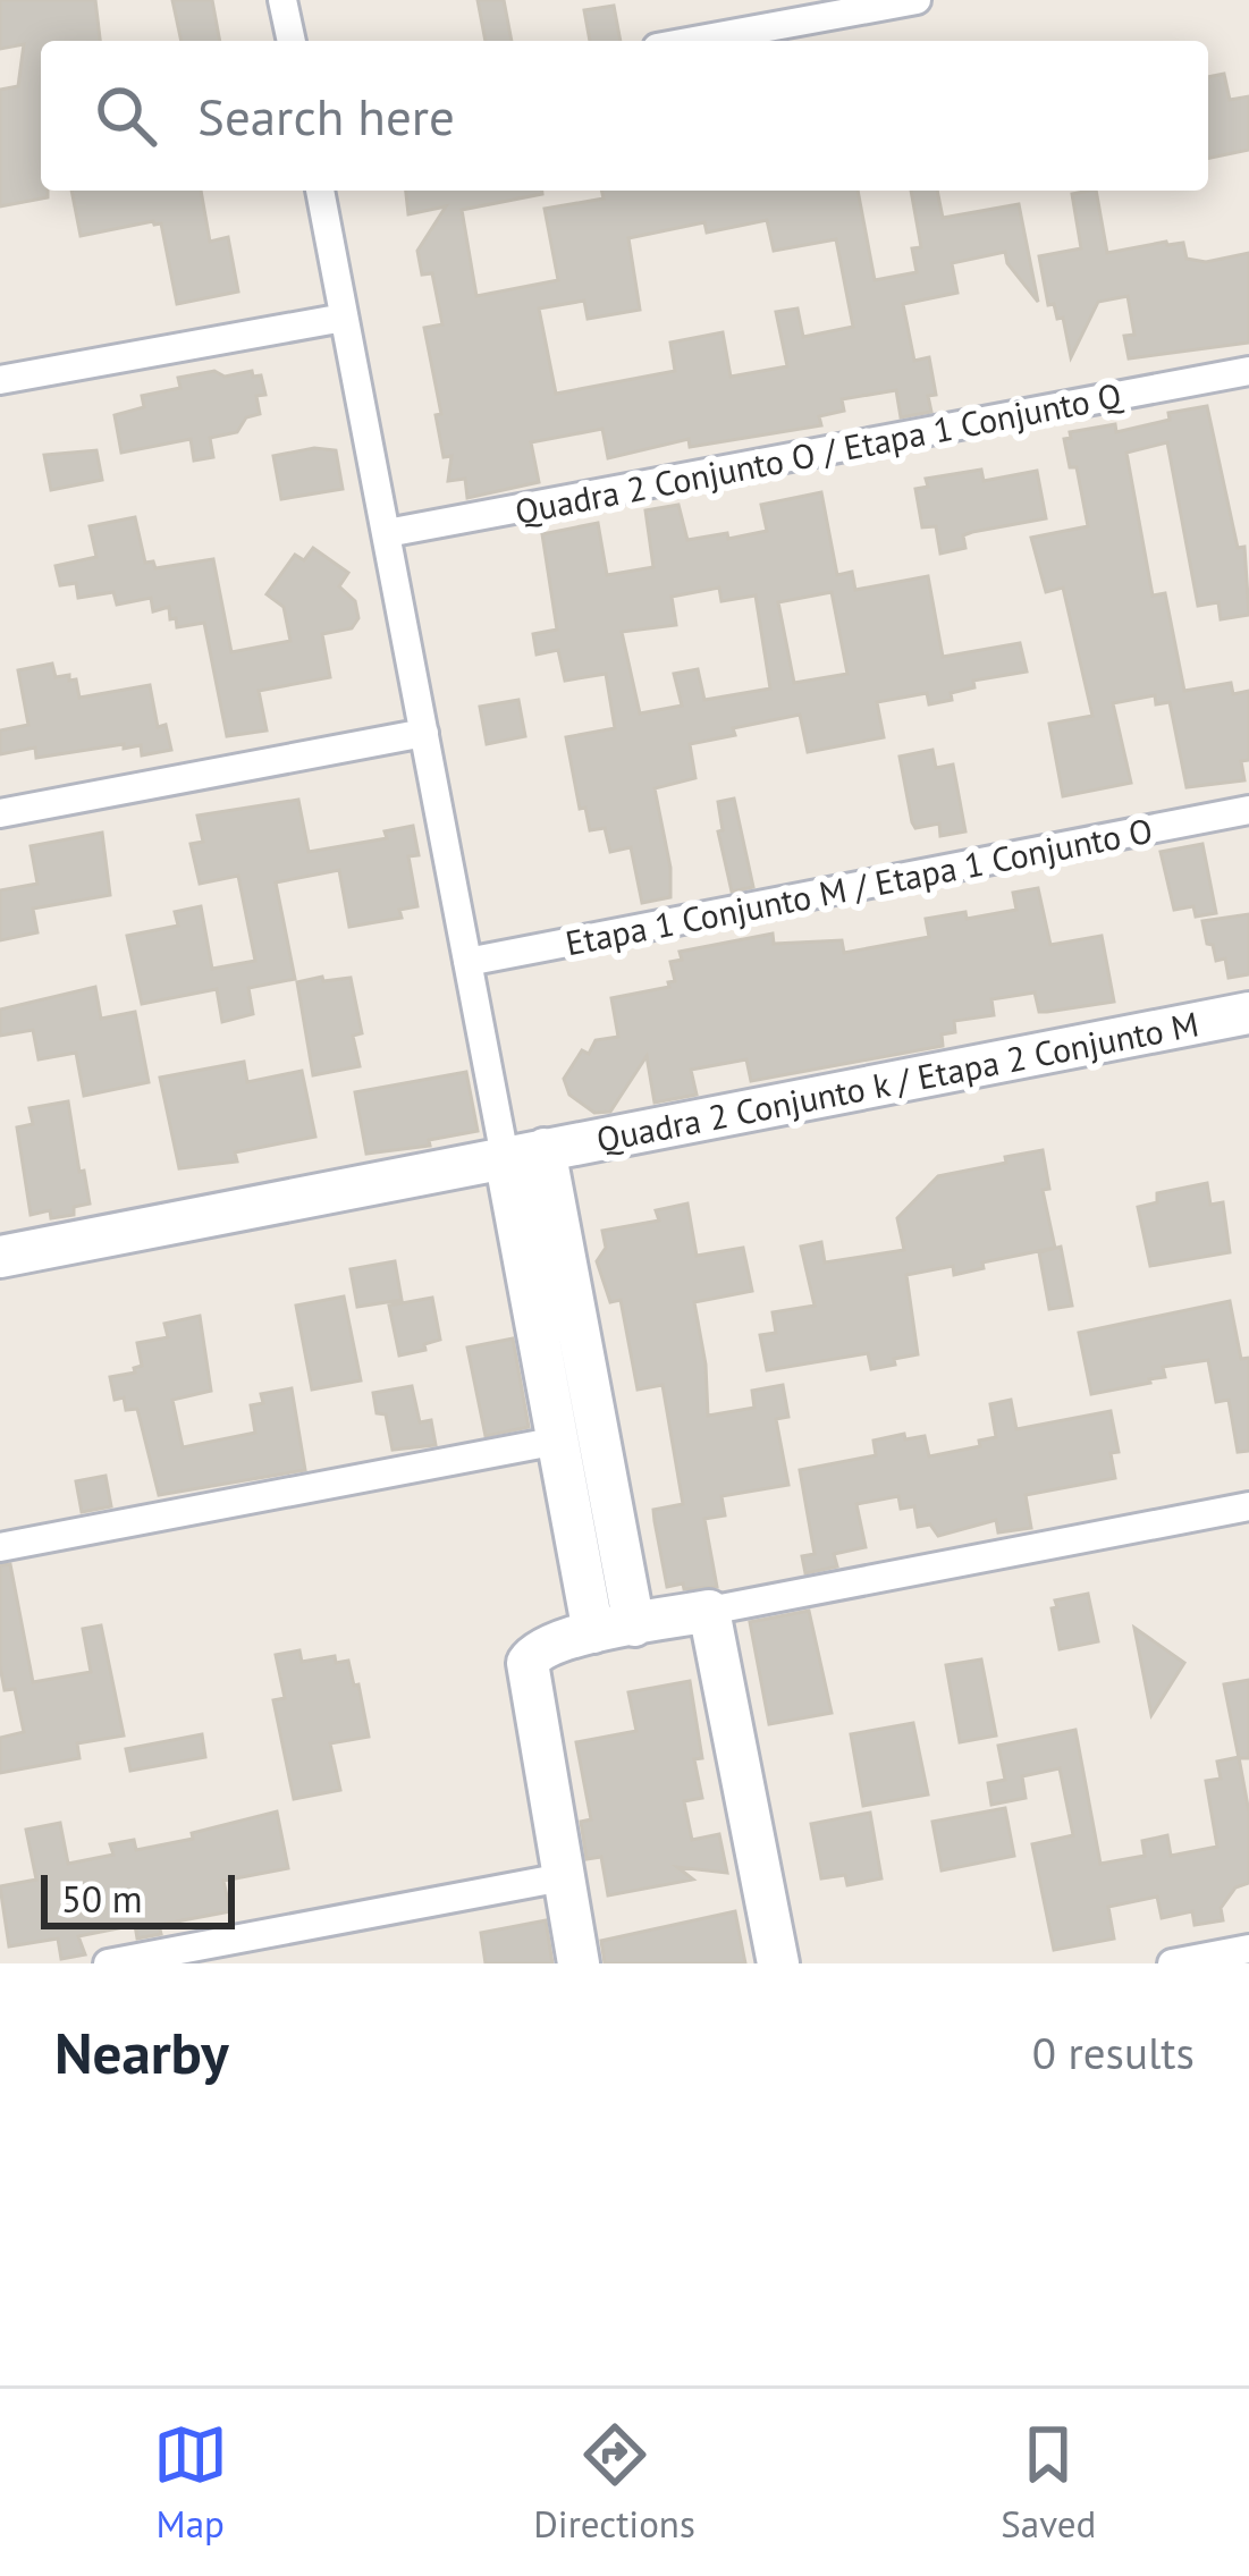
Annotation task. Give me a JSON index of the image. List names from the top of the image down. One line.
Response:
{"streets":{"street":["Quadra 2 Conjunto O / Etapa 1 Conjunto Q","Etapa 1 Conjunto M / Etapa 1 Conjunto O","Quadra 2 Conjunto k / Etapa 2 Conjunto M"]},"scale_bar":"50 m","page":{"search":"Search here","scale":"50 m","heading":["Nearby","0 results"],"nav":["Map","Directions","Saved"]}}
